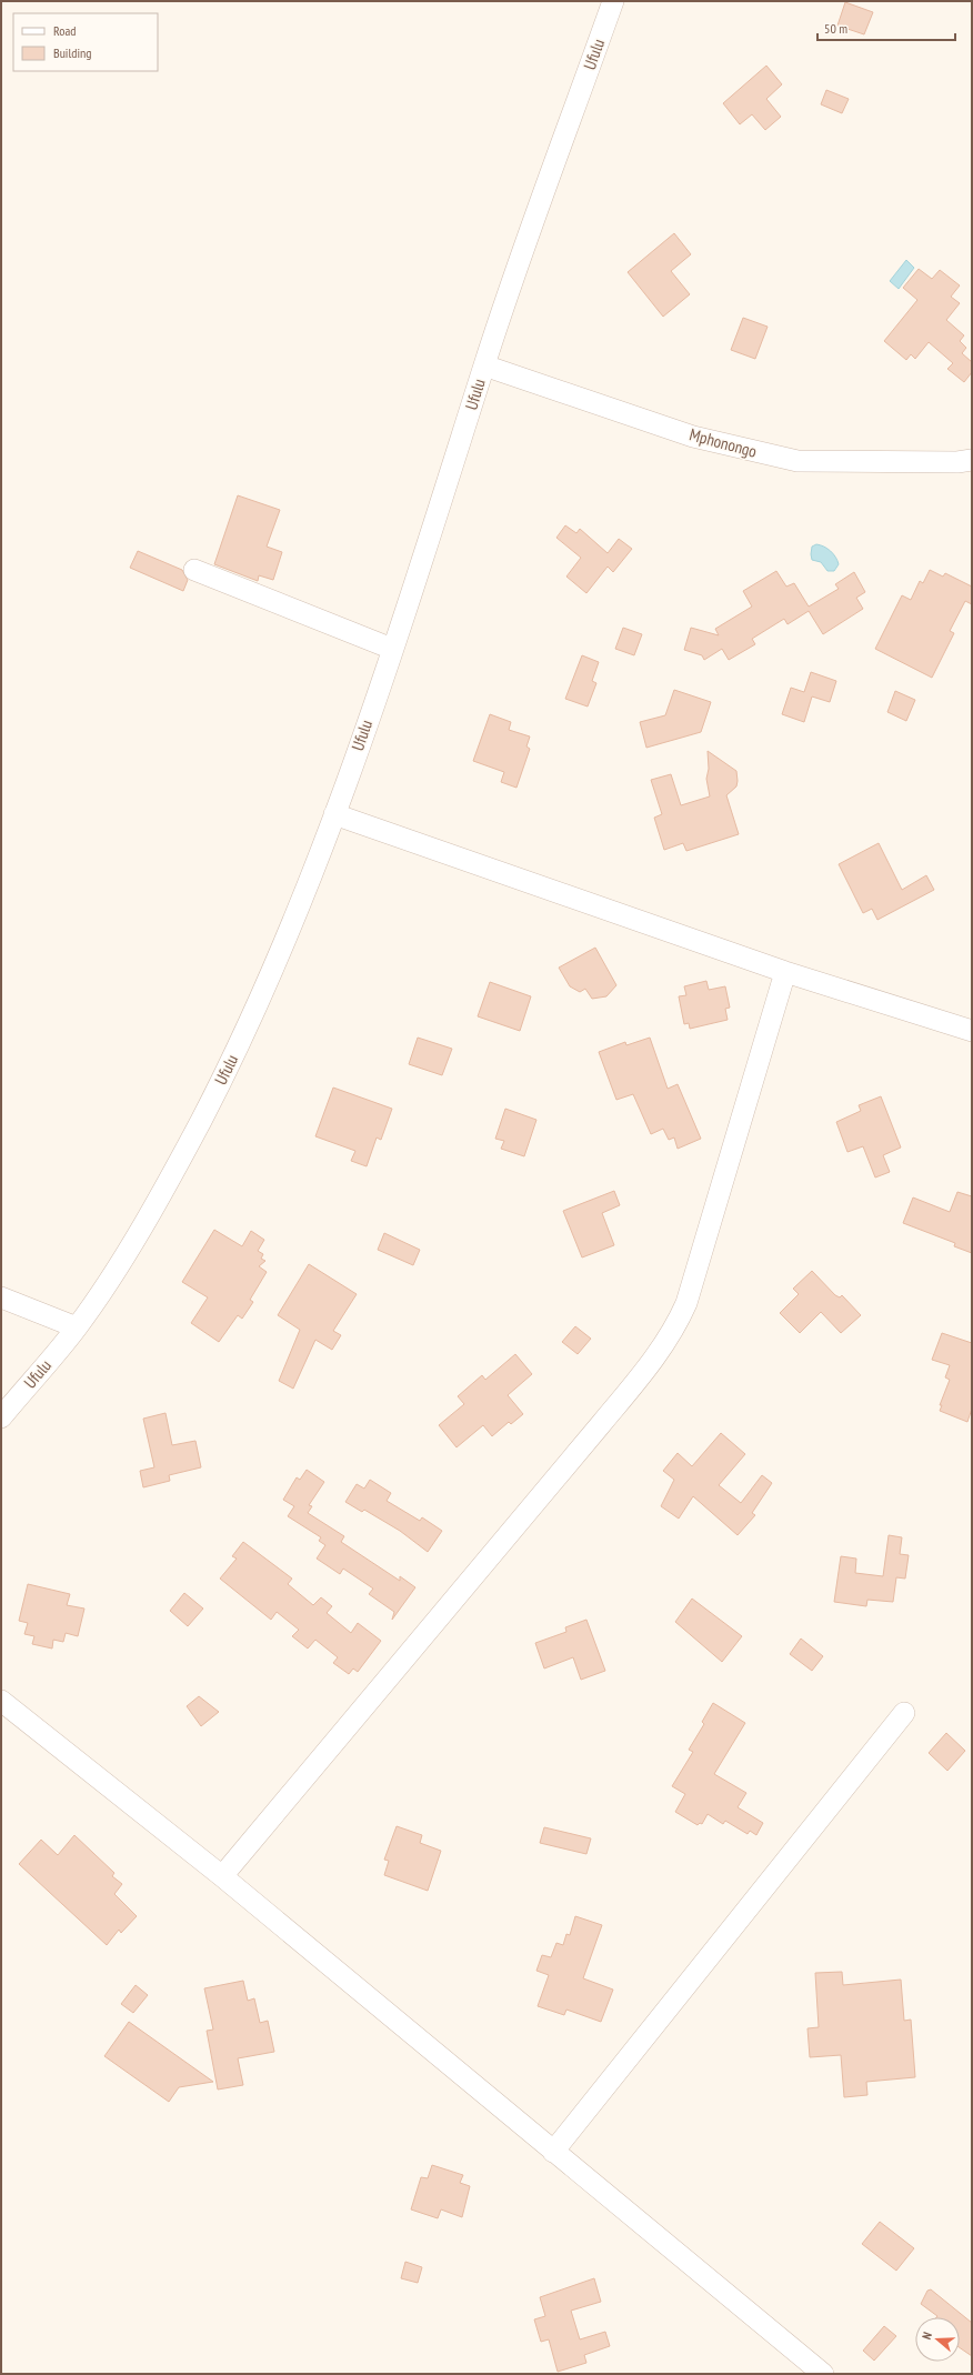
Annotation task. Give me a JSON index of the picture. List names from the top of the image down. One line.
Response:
{"streets":{"street":["Ufulu","Mphonongo"]},"crossings":[["Ufulu","Mphonongo"]],"legend":["Road","Building"],"scale_bar":"50 m","north":"left"}
